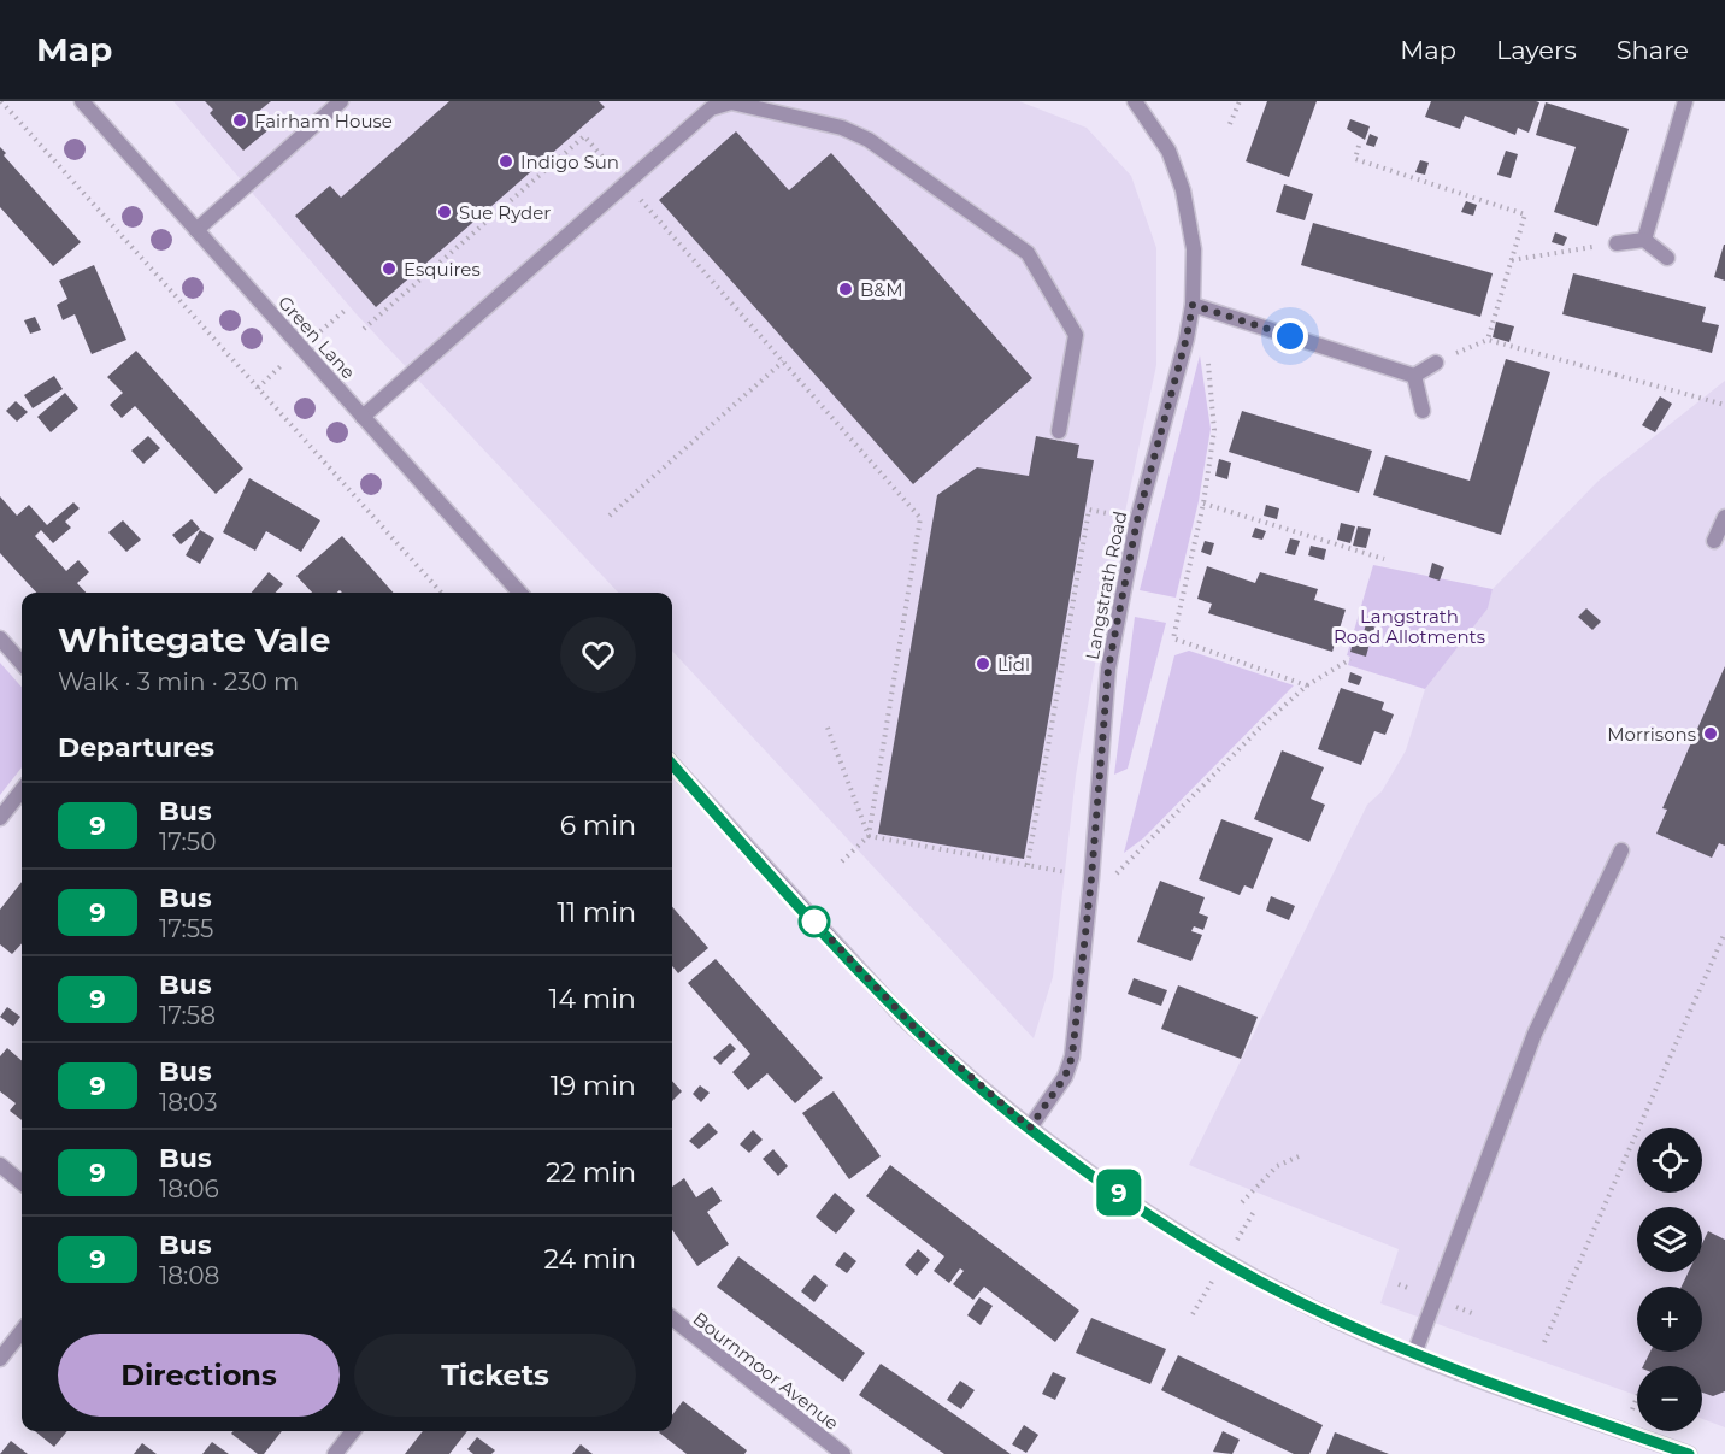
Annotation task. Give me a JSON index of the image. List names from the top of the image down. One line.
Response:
{"streets":{"street":["Green Lane","Langstrath Road","Bournmoor Avenue"]},"parks":["Langstrath Road Allotments"],"places":["Fairham House","Indigo Sun","Sue Ryder","Esquires","B&M","Lidl","Morrisons"],"lines":["bus line 9"],"page":{"header":"Map","nav":["Map","Layers","Share"],"on_map":"9","heading":[["Whitegate Vale","Walk · 3 min · 230 m"],"Departures"],"list":[{"mark":"9","name":"Bus","note":"17:50","value":"6 min"},{"mark":"9","name":"Bus","note":"17:55","value":"11 min"},{"mark":"9","name":"Bus","note":"17:58","value":"14 min"},{"mark":"9","name":"Bus","note":"18:03","value":"19 min"},{"mark":"9","name":"Bus","note":"18:06","value":"22 min"},{"mark":"9","name":"Bus","note":"18:08","value":"24 min"}],"map_buttons":["+","−"],"buttons":["Directions","Tickets"]}}
